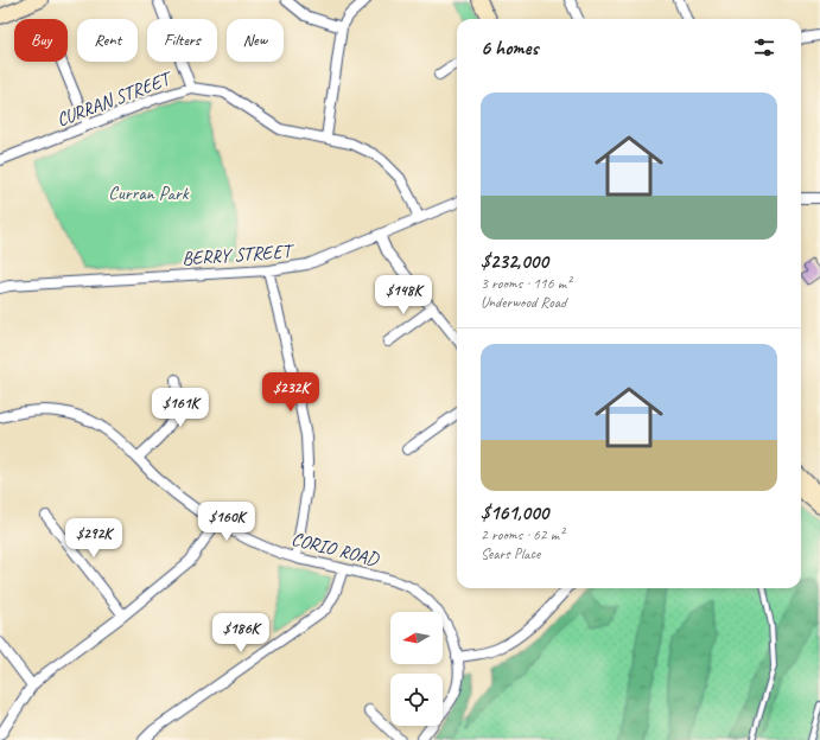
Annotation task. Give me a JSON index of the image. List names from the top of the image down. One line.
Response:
{"streets":{"street":["CURRAN STREET","BERRY STREET","CORIO ROAD"]},"crossings":[["CURRAN STREET","BERRY STREET"]],"parks":["Curran Park"],"north":"left","page":{"chip":["Buy","Rent","Filters","New"],"heading":"6 homes","list":[{"name":"$232,000","note":"3 rooms · 116 m² · Underwood Road"},{"name":"$161,000","note":"2 rooms · 62 m² · Sears Place"}],"price":["$148K","$232K","$161K","$160K","$292K","$186K"]}}
